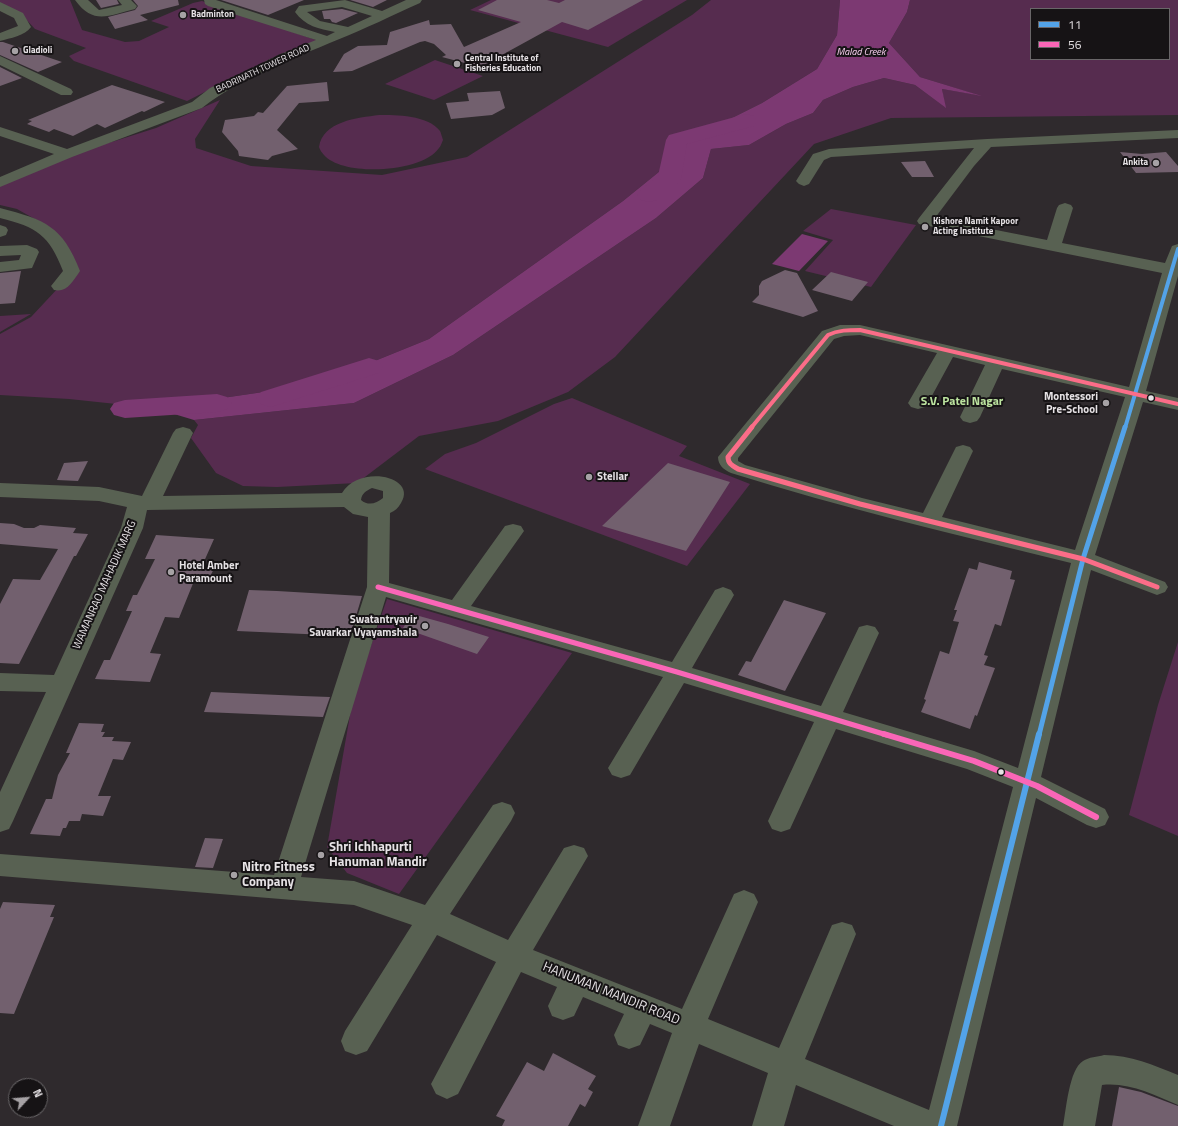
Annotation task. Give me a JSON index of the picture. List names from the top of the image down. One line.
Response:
{"streets":{"street":["BADRINATH TOWER ROAD","WAMANRAO MAHADIK MARG","HANUMAN MANDIR ROAD"]},"districts":["S.V. Patel Nagar"],"water":["Malad Creek"],"places":["Badminton","Gladioli","Central Institute of Fisheries Education","Ankita","Kishore Namit Kapoor Acting Institute","Montessori Pre-School","Stellar","Hotel Amber Paramount","Swatantryavir Savarkar Vyayamshala","Shri Ichhapurti Hanuman Mandir","Nitro Fitness Company"],"lines":["transit line 11","transit line 56"],"legend":["11","56"],"north":"top right"}
